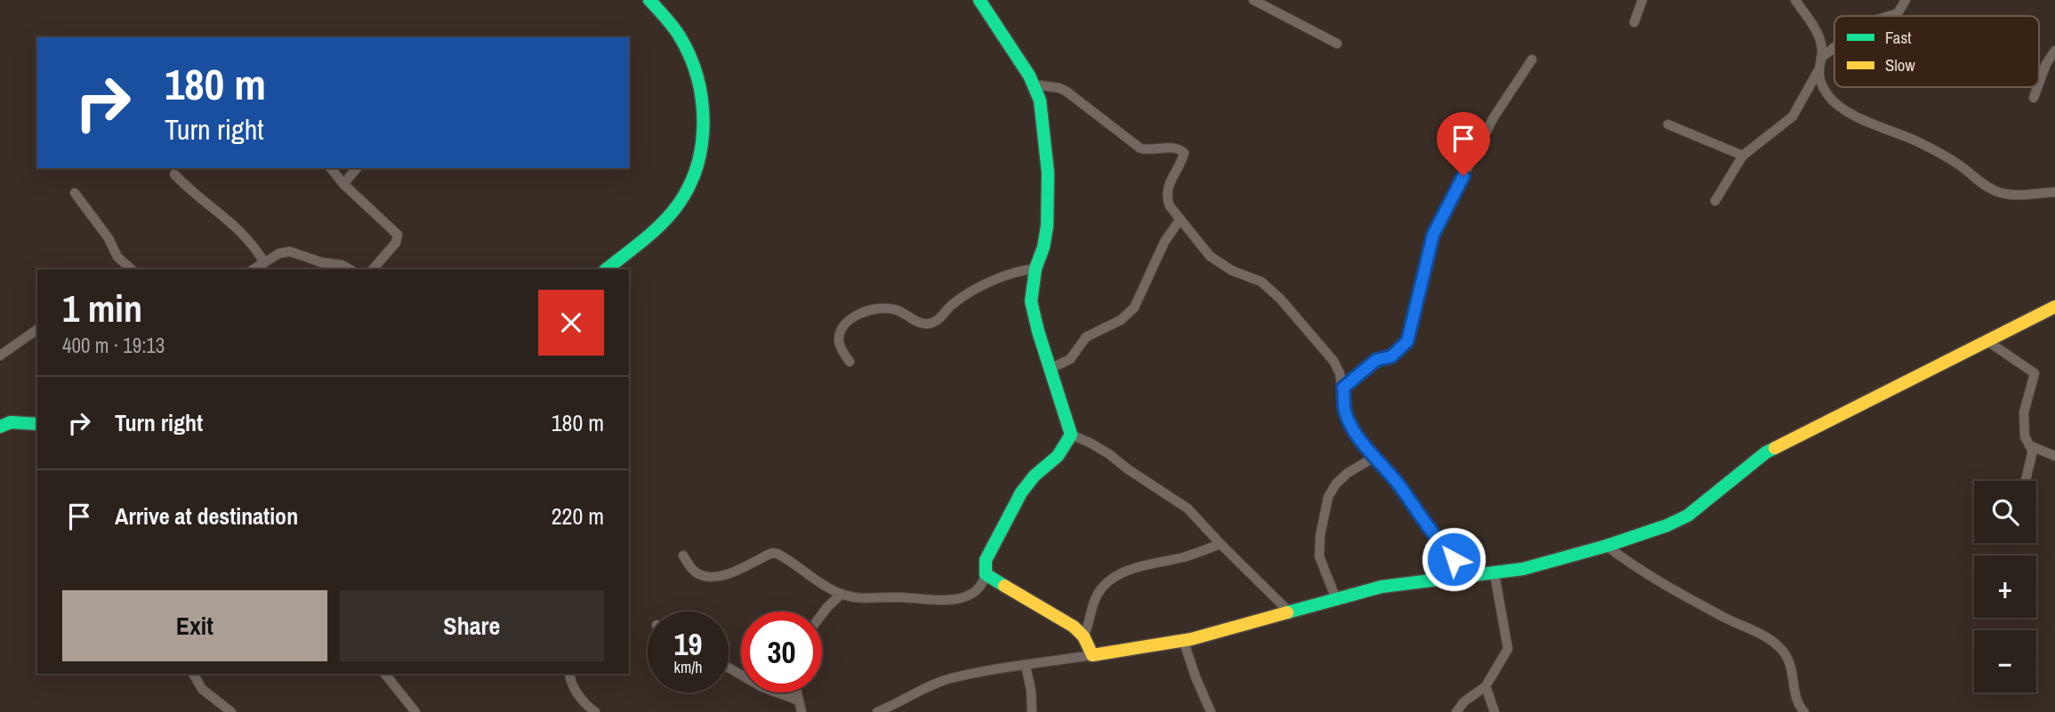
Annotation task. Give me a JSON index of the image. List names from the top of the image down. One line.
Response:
{"legend":["Fast","Slow"],"page":{"turn":["180 m","Turn right"],"heading":["1 min","400 m · 19:13"],"list":[{"name":"Turn right","value":"180 m"},{"name":"Arrive at destination","value":"220 m"}],"map_buttons":["+","−"],"buttons":["Exit","Share"],"speed":"19 km/h","limit":"30"}}
